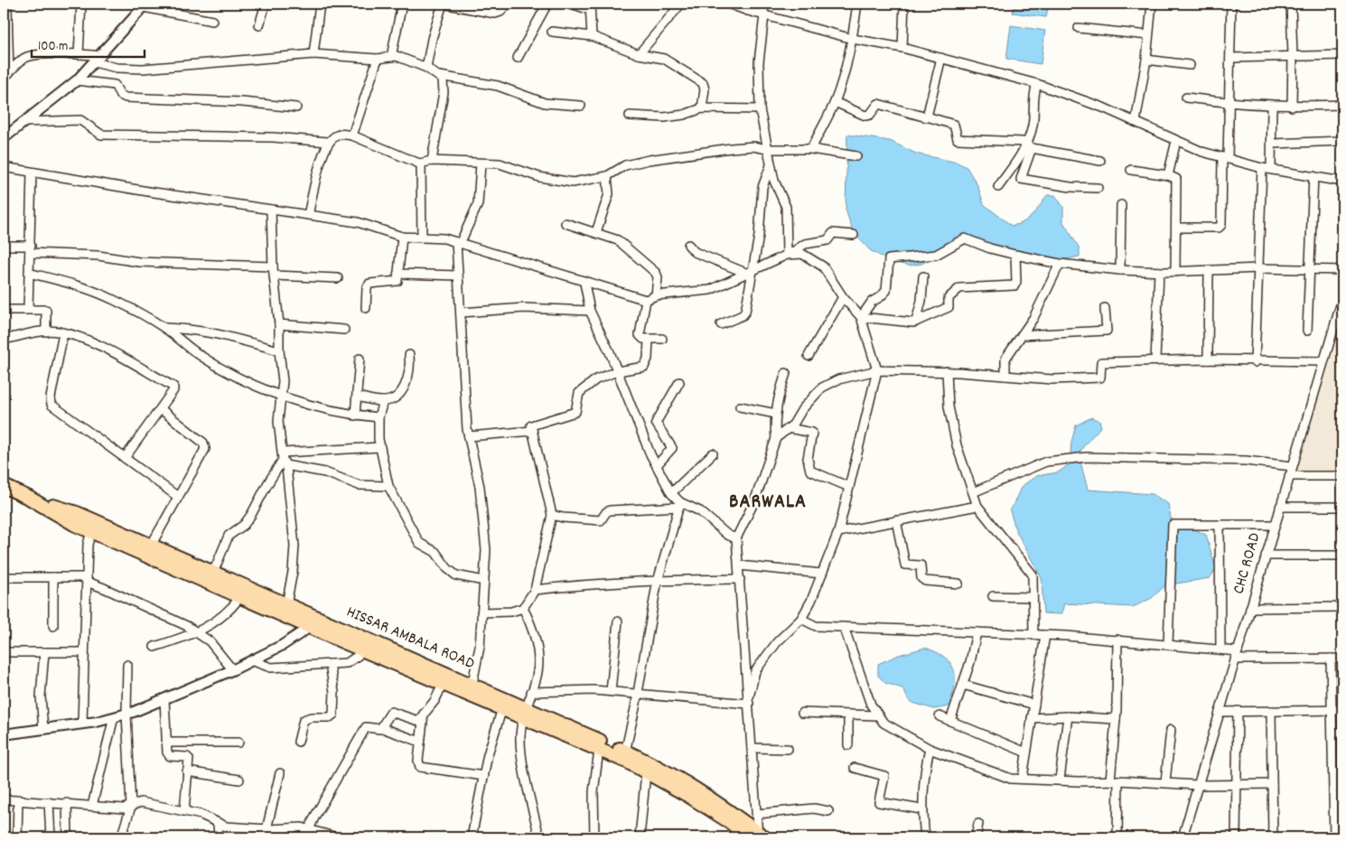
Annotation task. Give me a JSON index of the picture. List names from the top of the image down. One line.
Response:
{"streets":{"main road":["HISSAR AMBALA ROAD"],"street":["CHC ROAD"]},"districts":["BARWALA"],"scale_bar":"100 m"}
